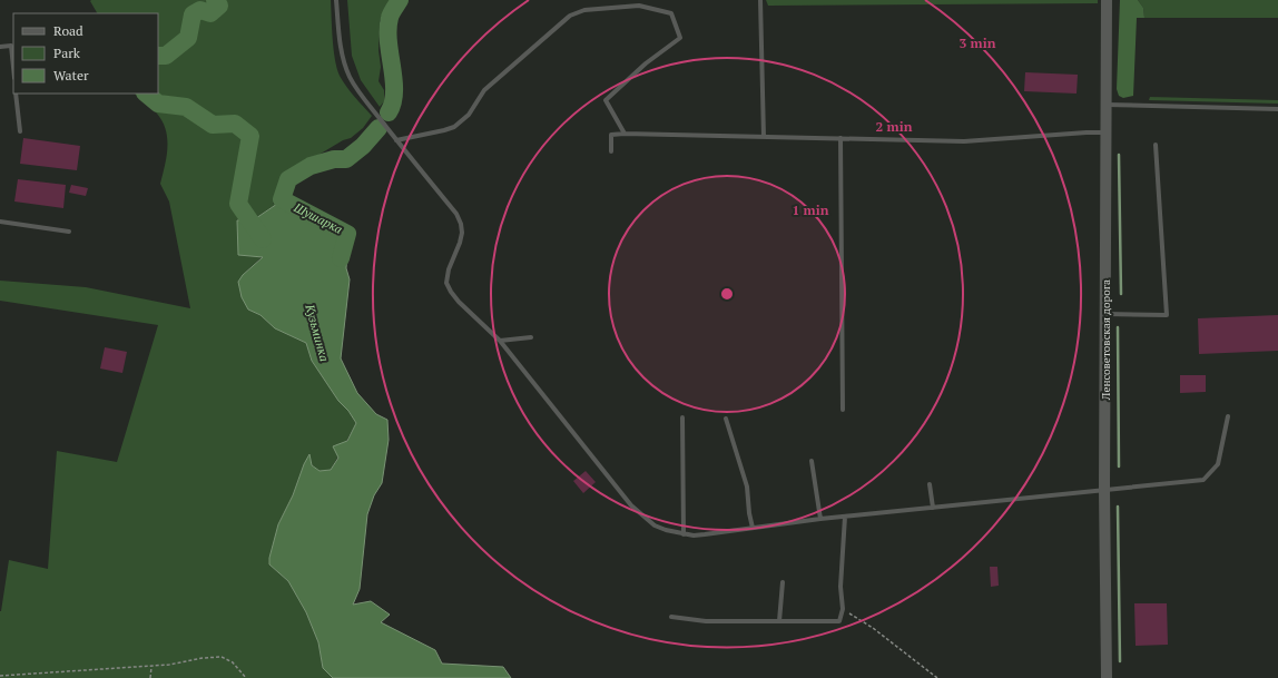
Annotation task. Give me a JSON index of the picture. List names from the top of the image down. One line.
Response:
{"streets":{"street":["Ленсоветовская дорога"]},"water":["Шушарка","Кузьминка"],"legend":["Road","Park","Water"],"rings":["3 min","2 min","1 min"]}
